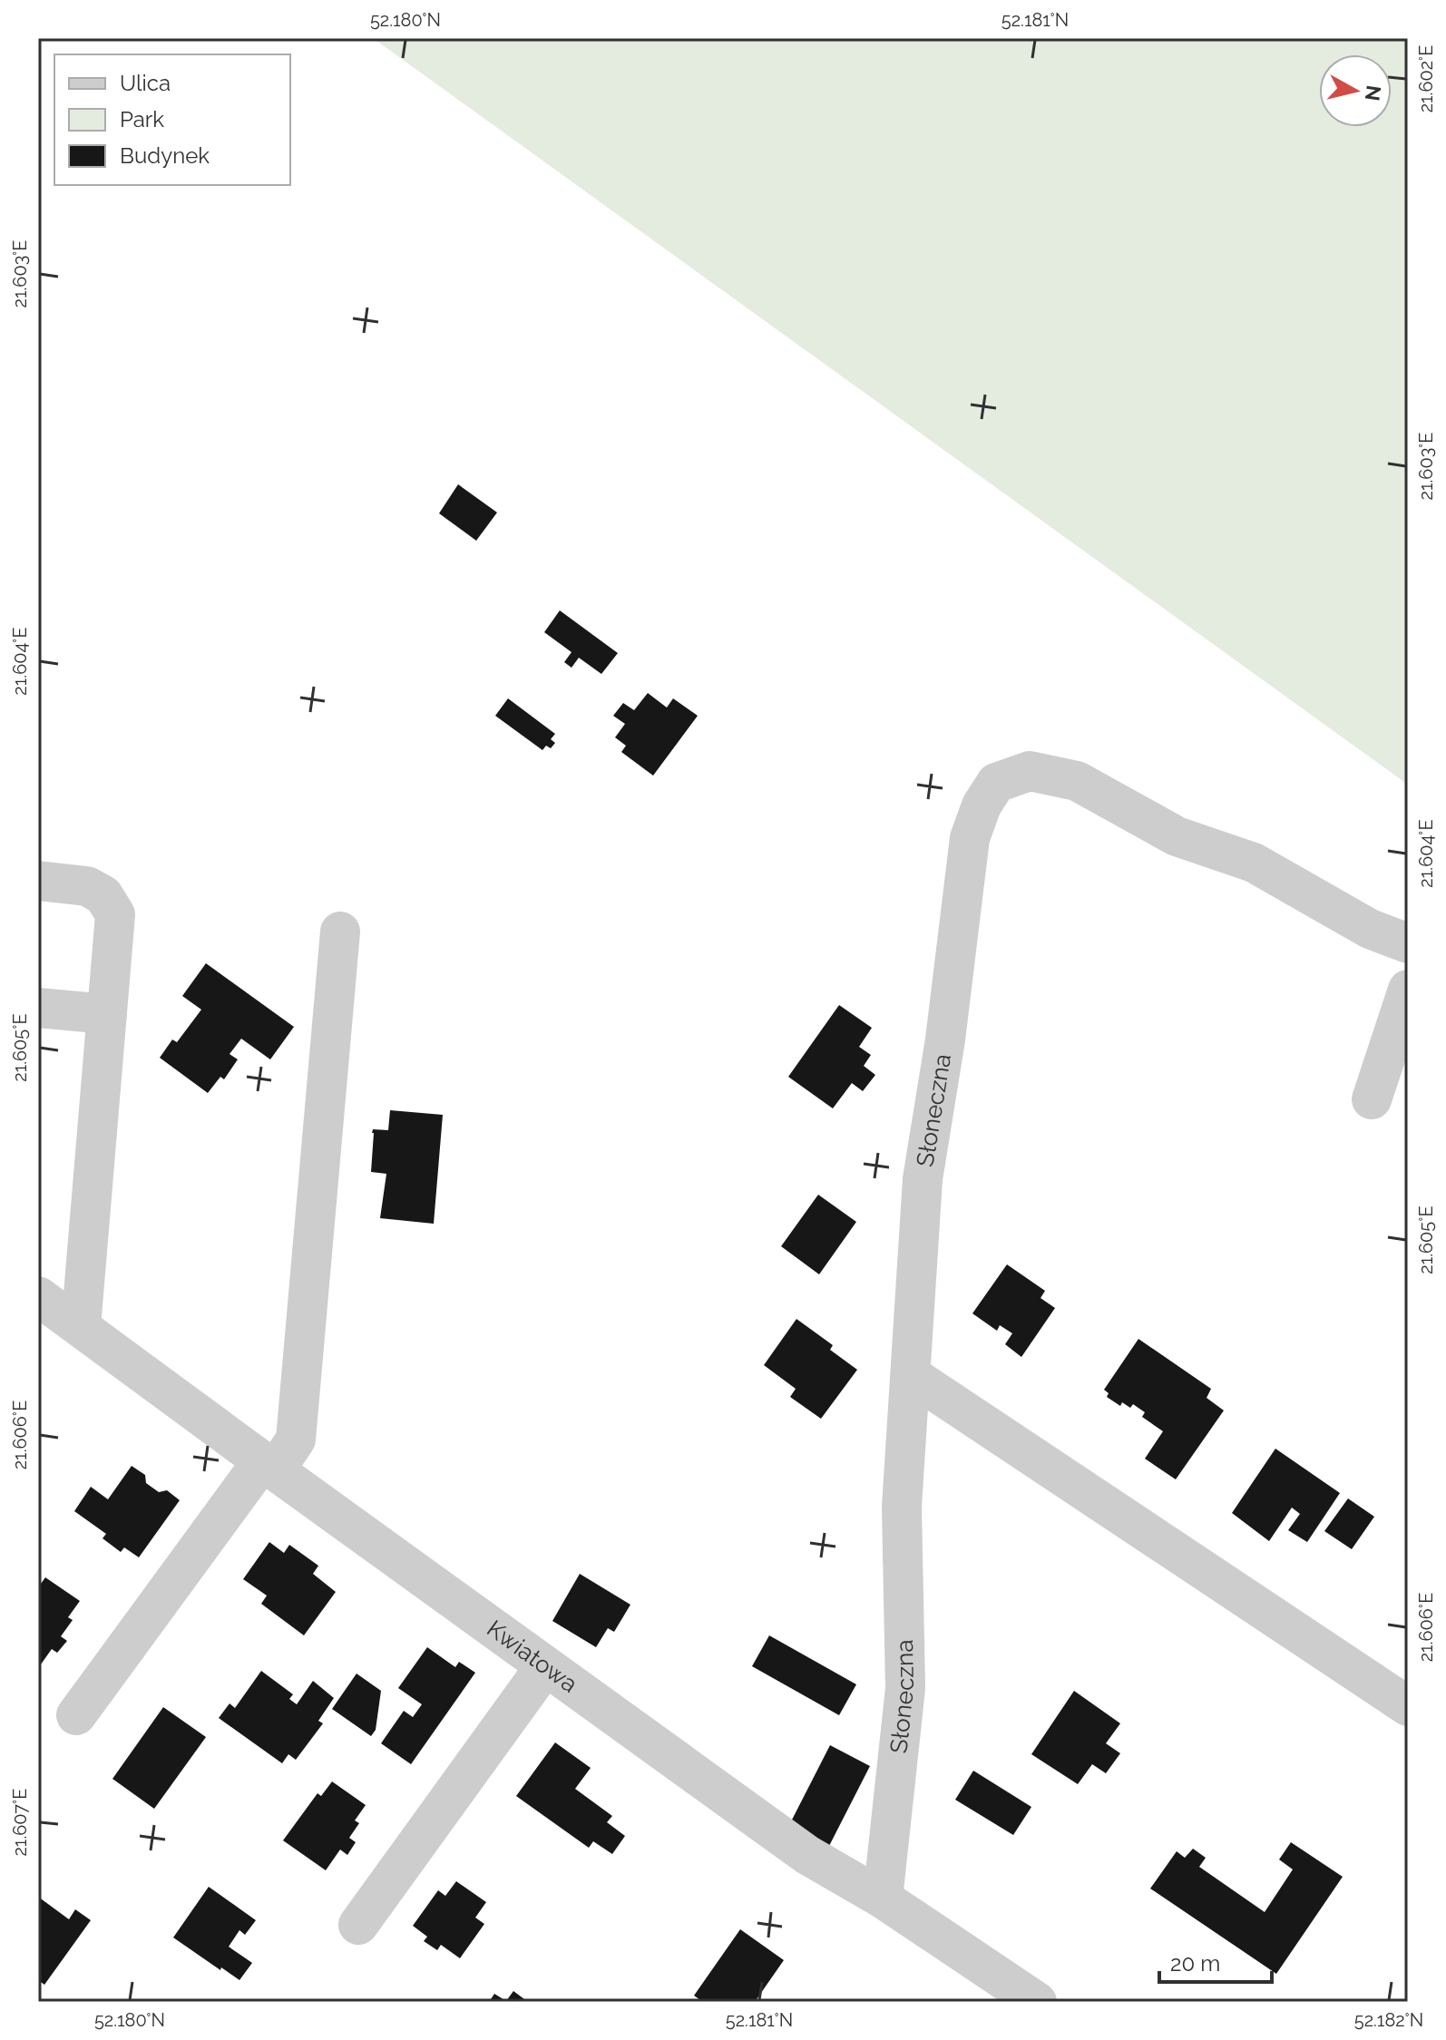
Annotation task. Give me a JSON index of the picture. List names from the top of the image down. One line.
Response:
{"streets":{"street":["Słoneczna","Kwiatowa"]},"crossings":[["Słoneczna","Kwiatowa"]],"legend":["Ulica","Park","Budynek"],"scale_bar":"20 m","north":"right","coordinates":["52.180°N","52.181°N","21.602°E","21.603°E","21.604°E","21.605°E","21.606°E","21.607°E","52.182°N"]}
